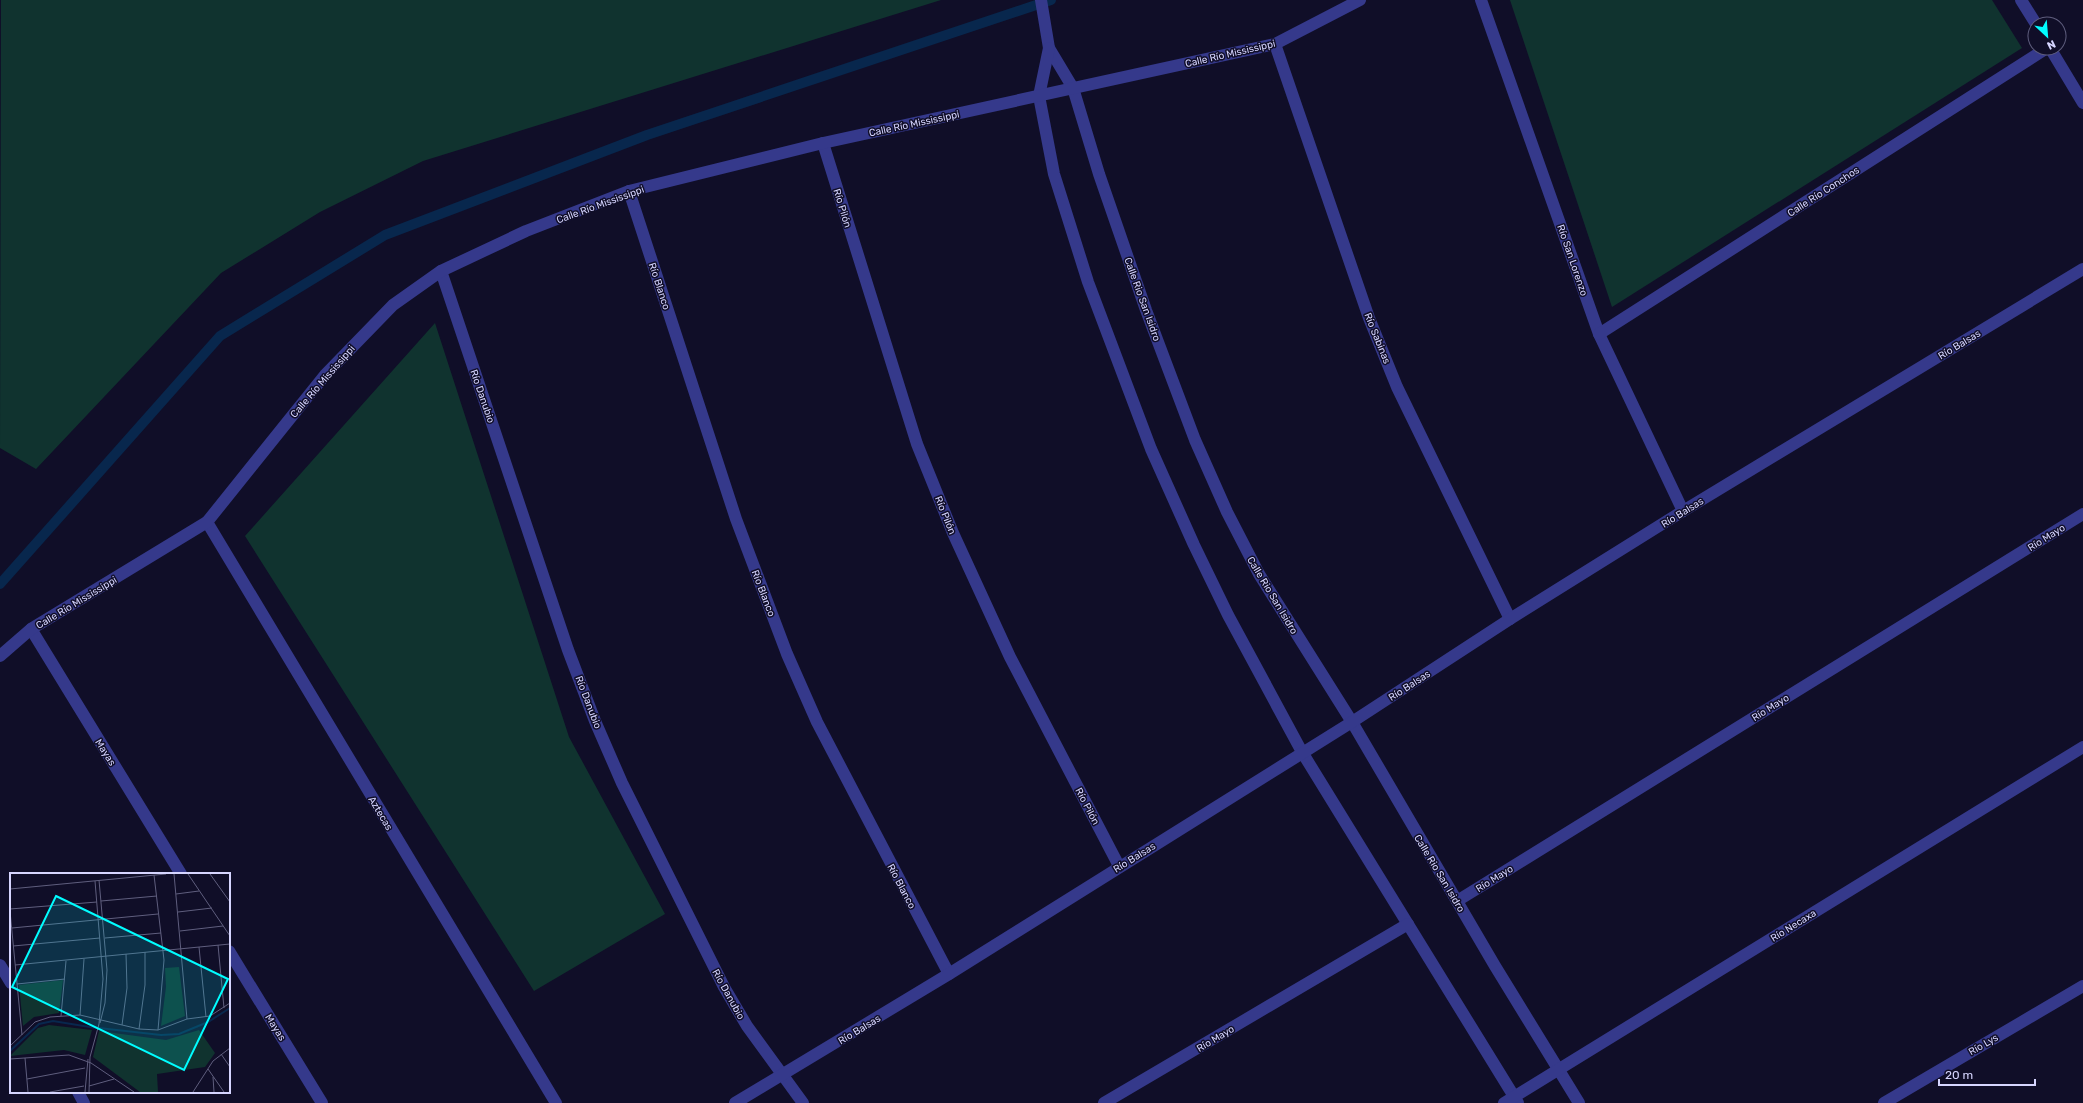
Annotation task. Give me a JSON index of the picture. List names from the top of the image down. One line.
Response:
{"streets":{"street":["Calle Río Mississippi","Calle Río Conchos","Río Pilón","Río San Lorenzo","Río Blanco","Calle Rio San Isidro","Río Sabinas","Río Balsas","Río Danubio","Río Mayo","Mayas","Aztecas","Río Necaxa","Río Lys"]},"crossings":[["Calle Río Mississippi","Río Pilón"],["Calle Río Mississippi","Río Blanco"],["Calle Río Mississippi","Calle Rio San Isidro"],["Calle Río Mississippi","Río Sabinas"],["Calle Río Mississippi","Río Danubio"],["Calle Río Mississippi","Mayas"],["Calle Río Mississippi","Aztecas"],["Calle Río Conchos","Río San Lorenzo"],["Río Pilón","Río Balsas"],["Río San Lorenzo","Río Balsas"],["Río Blanco","Río Balsas"],["Calle Rio San Isidro","Río Balsas"],["Calle Rio San Isidro","Río Mayo"],["Calle Rio San Isidro","Río Necaxa"],["Río Sabinas","Río Balsas"],["Río Balsas","Río Danubio"]],"scale_bar":"20 m","north":"bottom right"}
